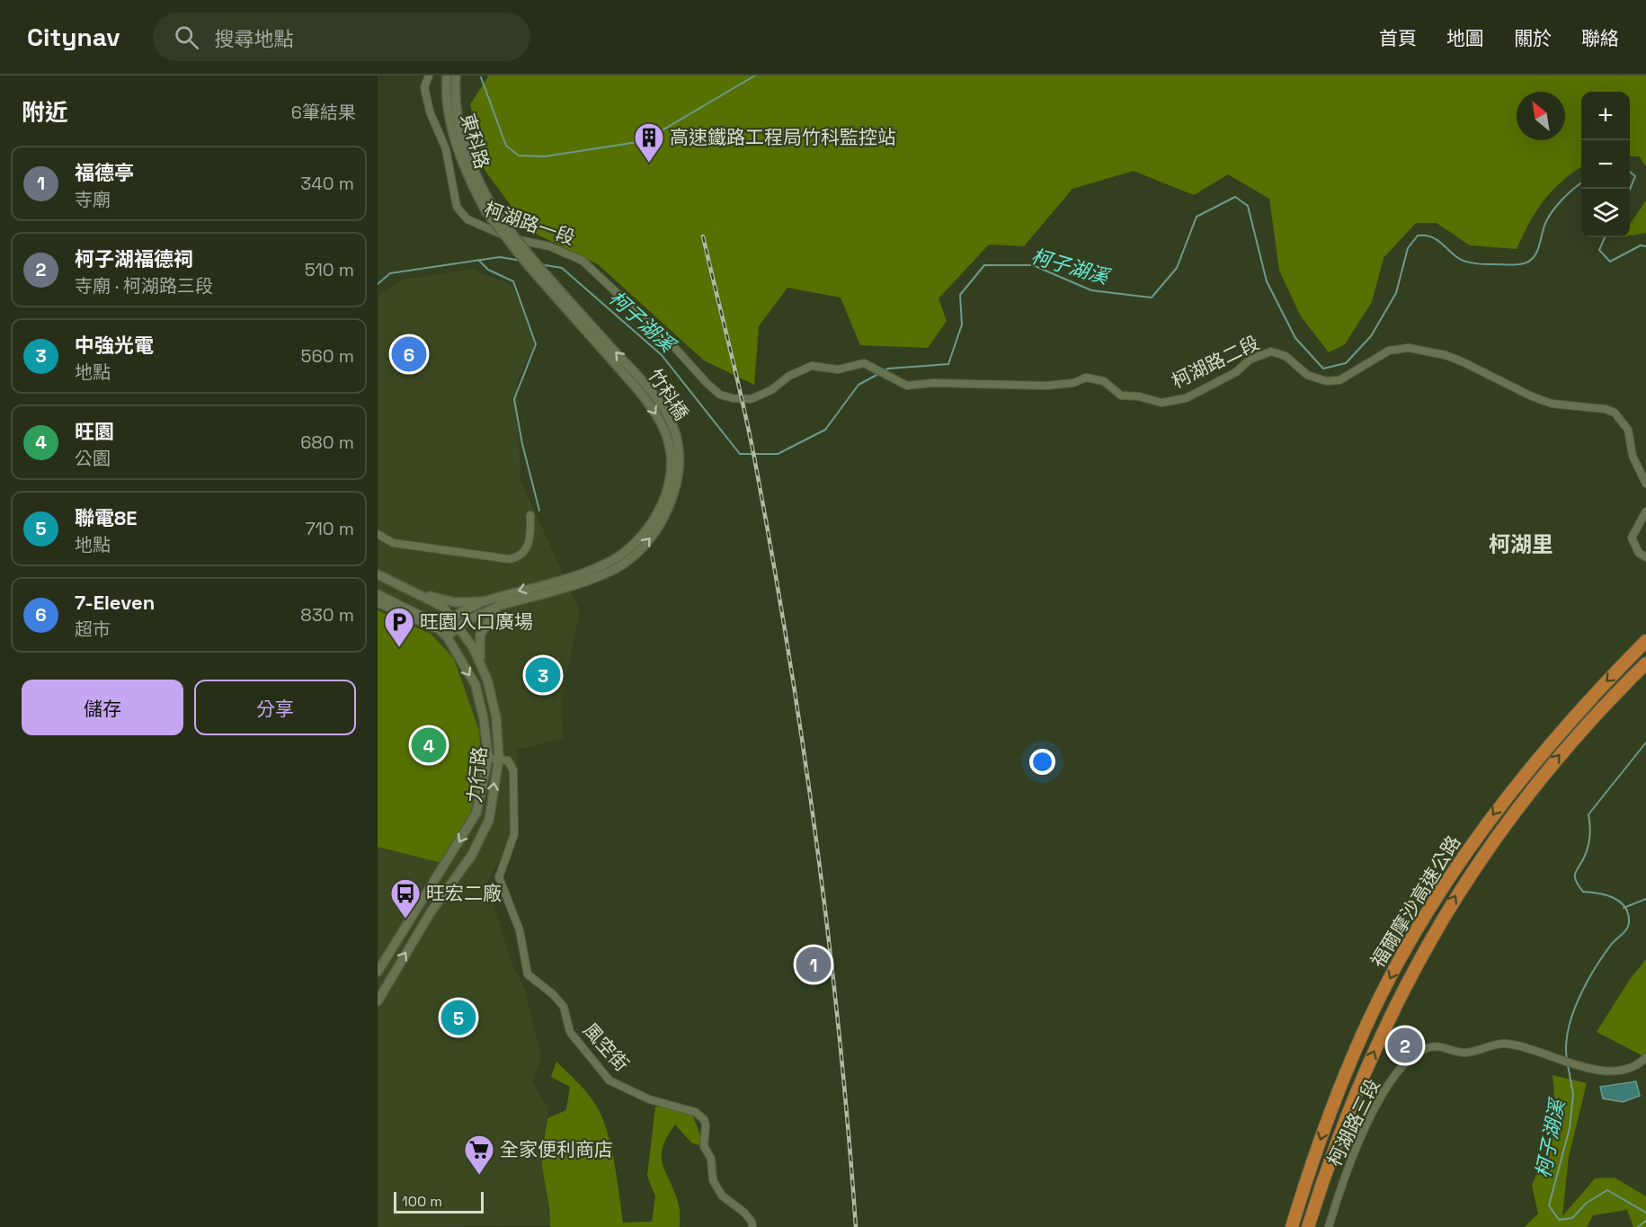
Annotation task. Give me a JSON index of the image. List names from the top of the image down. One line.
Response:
{"streets":{"highway":["福爾摩沙高速公路"],"street":["東科路","柯湖路一段","柯湖路二段","竹科橋","力行路","風空街","柯湖路三段"]},"crossings":[["東科路","竹科橋"],["柯湖路一段","柯湖路二段"],["力行路","風空街"]],"districts":["柯湖里"],"water":["柯子湖溪"],"places":{"building":["高速鐵路工程局竹科監控站"],"parking":["旺園入口廣場"],"bus stop":["旺宏二廠"],"supermarket":["全家便利商店"]},"scale_bar":"100 m","north":"top left","page":{"header":"Citynav","search":"搜尋地點","nav":["首頁","地圖","關於","聯絡"],"heading":["附近","6筆結果"],"map_buttons":["+","−"],"list":[{"mark":"1","name":"福德亭","note":"寺廟","value":"340 m"},{"mark":"2","name":"柯子湖福德祠","note":"寺廟 · 柯湖路三段","value":"510 m"},{"mark":"3","name":"中強光電","note":"地點","value":"560 m"},{"mark":"4","name":"旺園","note":"公園","value":"680 m"},{"mark":"5","name":"聯電8E","note":"地點","value":"710 m"},{"mark":"6","name":"7-Eleven","note":"超市","value":"830 m"}],"pins":["6","3","4","1","5","2"],"buttons":["儲存","分享"],"scale":"100 m"}}
